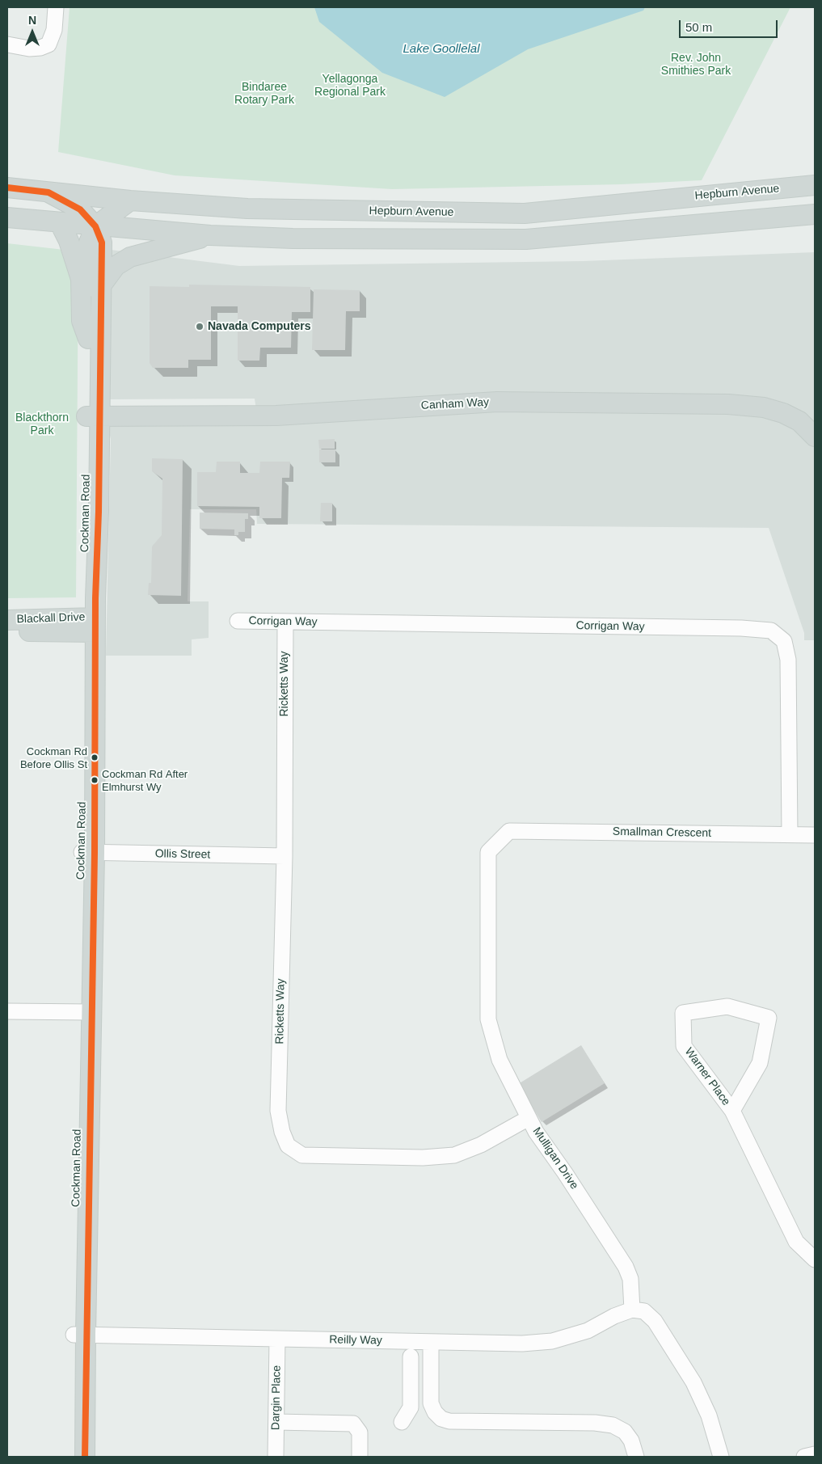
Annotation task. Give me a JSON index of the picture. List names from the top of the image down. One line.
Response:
{"streets":{"main road":["Hepburn Avenue","Canham Way","Cockman Road","Blackall Drive"],"street":["Corrigan Way","Ricketts Way","Smallman Crescent","Ollis Street","Warner Place","Mulligan Drive","Reilly Way","Dargin Place"]},"crossings":[["Hepburn Avenue","Cockman Road"],["Canham Way","Cockman Road"],["Cockman Road","Blackall Drive"],["Cockman Road","Ollis Street"],["Cockman Road","Reilly Way"],["Corrigan Way","Ricketts Way"],["Corrigan Way","Smallman Crescent"],["Ricketts Way","Ollis Street"],["Ricketts Way","Mulligan Drive"],["Smallman Crescent","Mulligan Drive"],["Mulligan Drive","Reilly Way"],["Reilly Way","Dargin Place"]],"water":["Lake Goollelal"],"parks":["Rev. John Smithies Park","Yellagonga Regional Park","Bindaree Rotary Park","Blackthorn Park"],"places":["Navada Computers","Cockman Rd Before Ollis St","Cockman Rd After Elmhurst Wy"],"scale_bar":"50 m","north":"top"}
